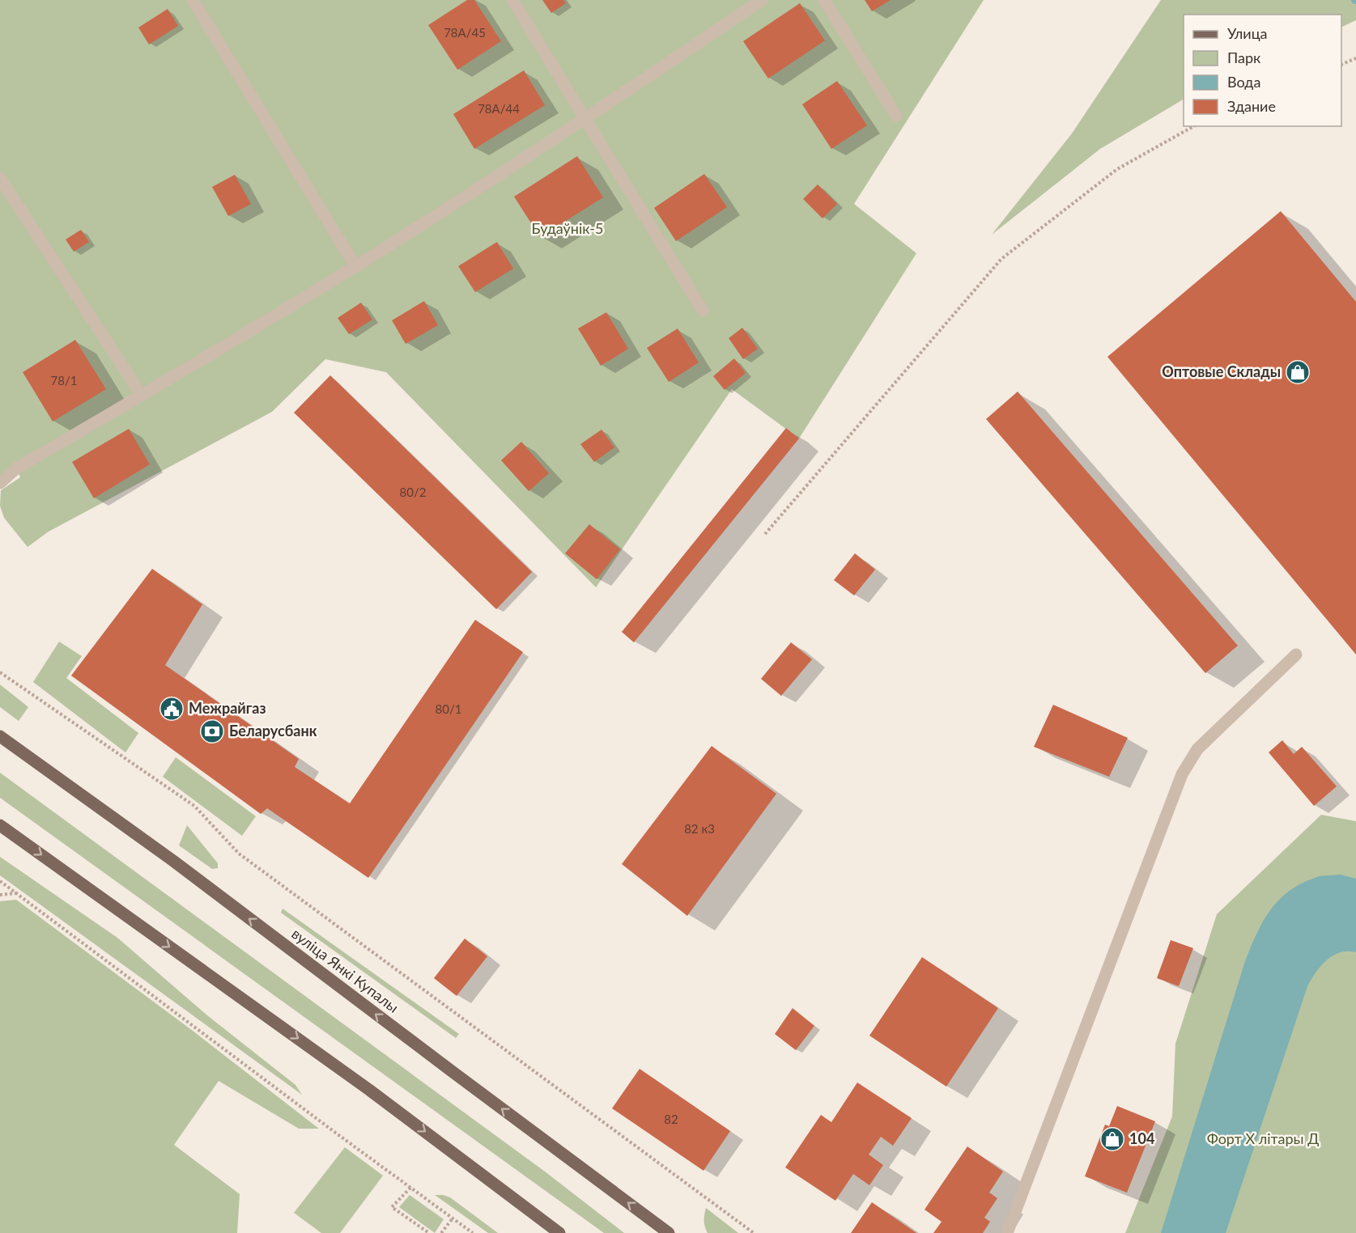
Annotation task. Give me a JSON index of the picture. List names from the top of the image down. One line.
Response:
{"streets":{"main road":["вуліца Янкі Купалы"]},"parks":["Будаўнік-5","Форт X літары Д"],"places":{"shop":["Оптовые Склады","104"],"public building":["Межрайгаз"],"bank":["Беларусбанк"]},"house_numbers":["78А/45","78А/44","78/1","80/2","80/1","82 к3","82"],"legend":["Улица","Парк","Вода","Здание"]}
